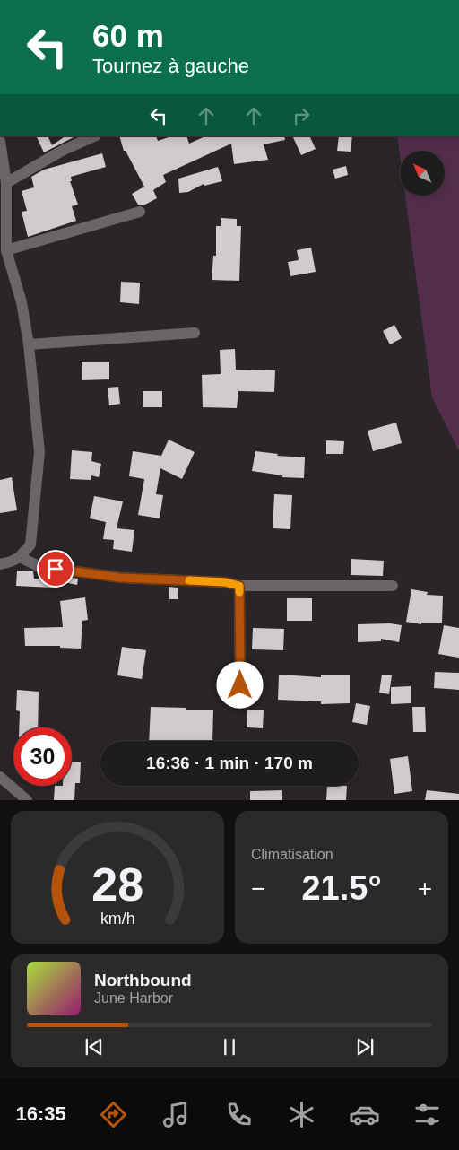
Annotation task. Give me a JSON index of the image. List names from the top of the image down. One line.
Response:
{"north":"top left","page":{"turn":["60 m","Tournez à gauche"],"limit":"30","trip":"16:36 · 1 min · 170 m","tile":"Climatisation","heat":["−","21.5°","+"],"song":["Northbound","June Harbor"],"tabs":"16:35","gauge":["28","km/h"]}}
